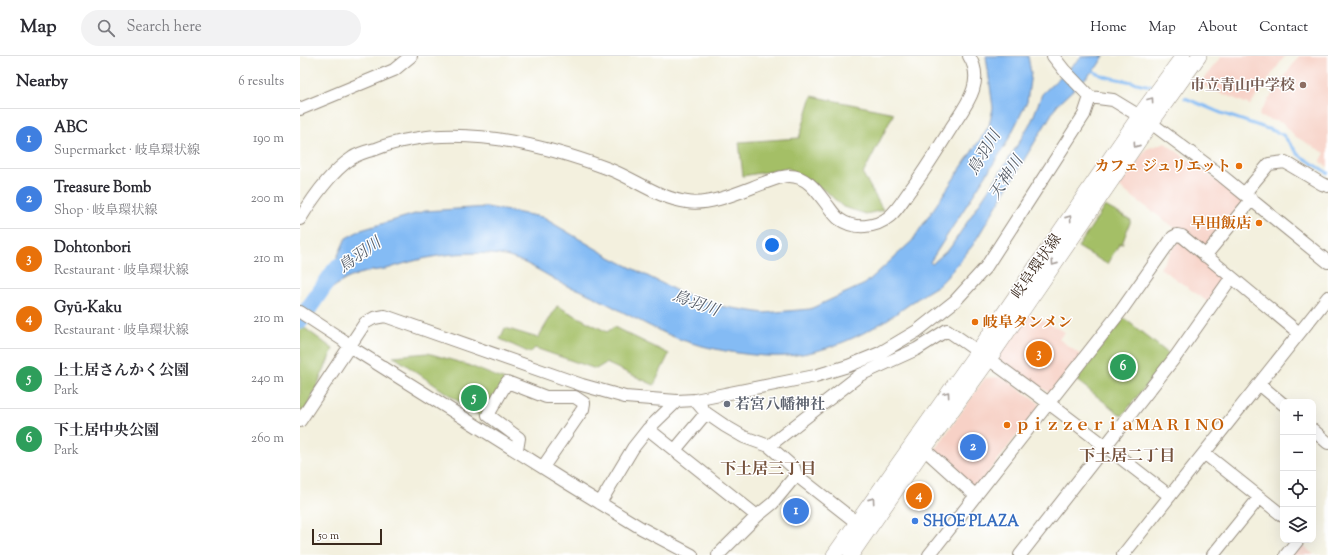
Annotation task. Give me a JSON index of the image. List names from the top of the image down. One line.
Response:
{"streets":{"main road":["岐阜環状線"]},"districts":["下土居二丁目","下土居三丁目"],"water":["鳥羽川","天神川"],"places":["市立青山中学校","カフェ ジュリエット","早田飯店","岐阜タンメン","若宮八幡神社","ｐｉｚｚｅｒｉａＭＡＲＩＮＯ","SHOE PLAZA"],"scale_bar":"50 m","page":{"header":"Map","search":"Search here","nav":["Home","Map","About","Contact"],"heading":["Nearby","6 results"],"list":[{"mark":"1","name":"ABC","note":"Supermarket · 岐阜環状線","value":"190 m"},{"mark":"2","name":"Treasure Bomb","note":"Shop · 岐阜環状線","value":"200 m"},{"mark":"3","name":"Dohtonbori","note":"Restaurant · 岐阜環状線","value":"210 m"},{"mark":"4","name":"Gyū-Kaku","note":"Restaurant · 岐阜環状線","value":"210 m"},{"mark":"5","name":"上土居さんかく公園","note":"Park","value":"240 m"},{"mark":"6","name":"下土居中央公園","note":"Park","value":"260 m"}],"pins":["3","6","5","2","4","1"],"map_buttons":["+","−"],"scale":"50 m"}}
